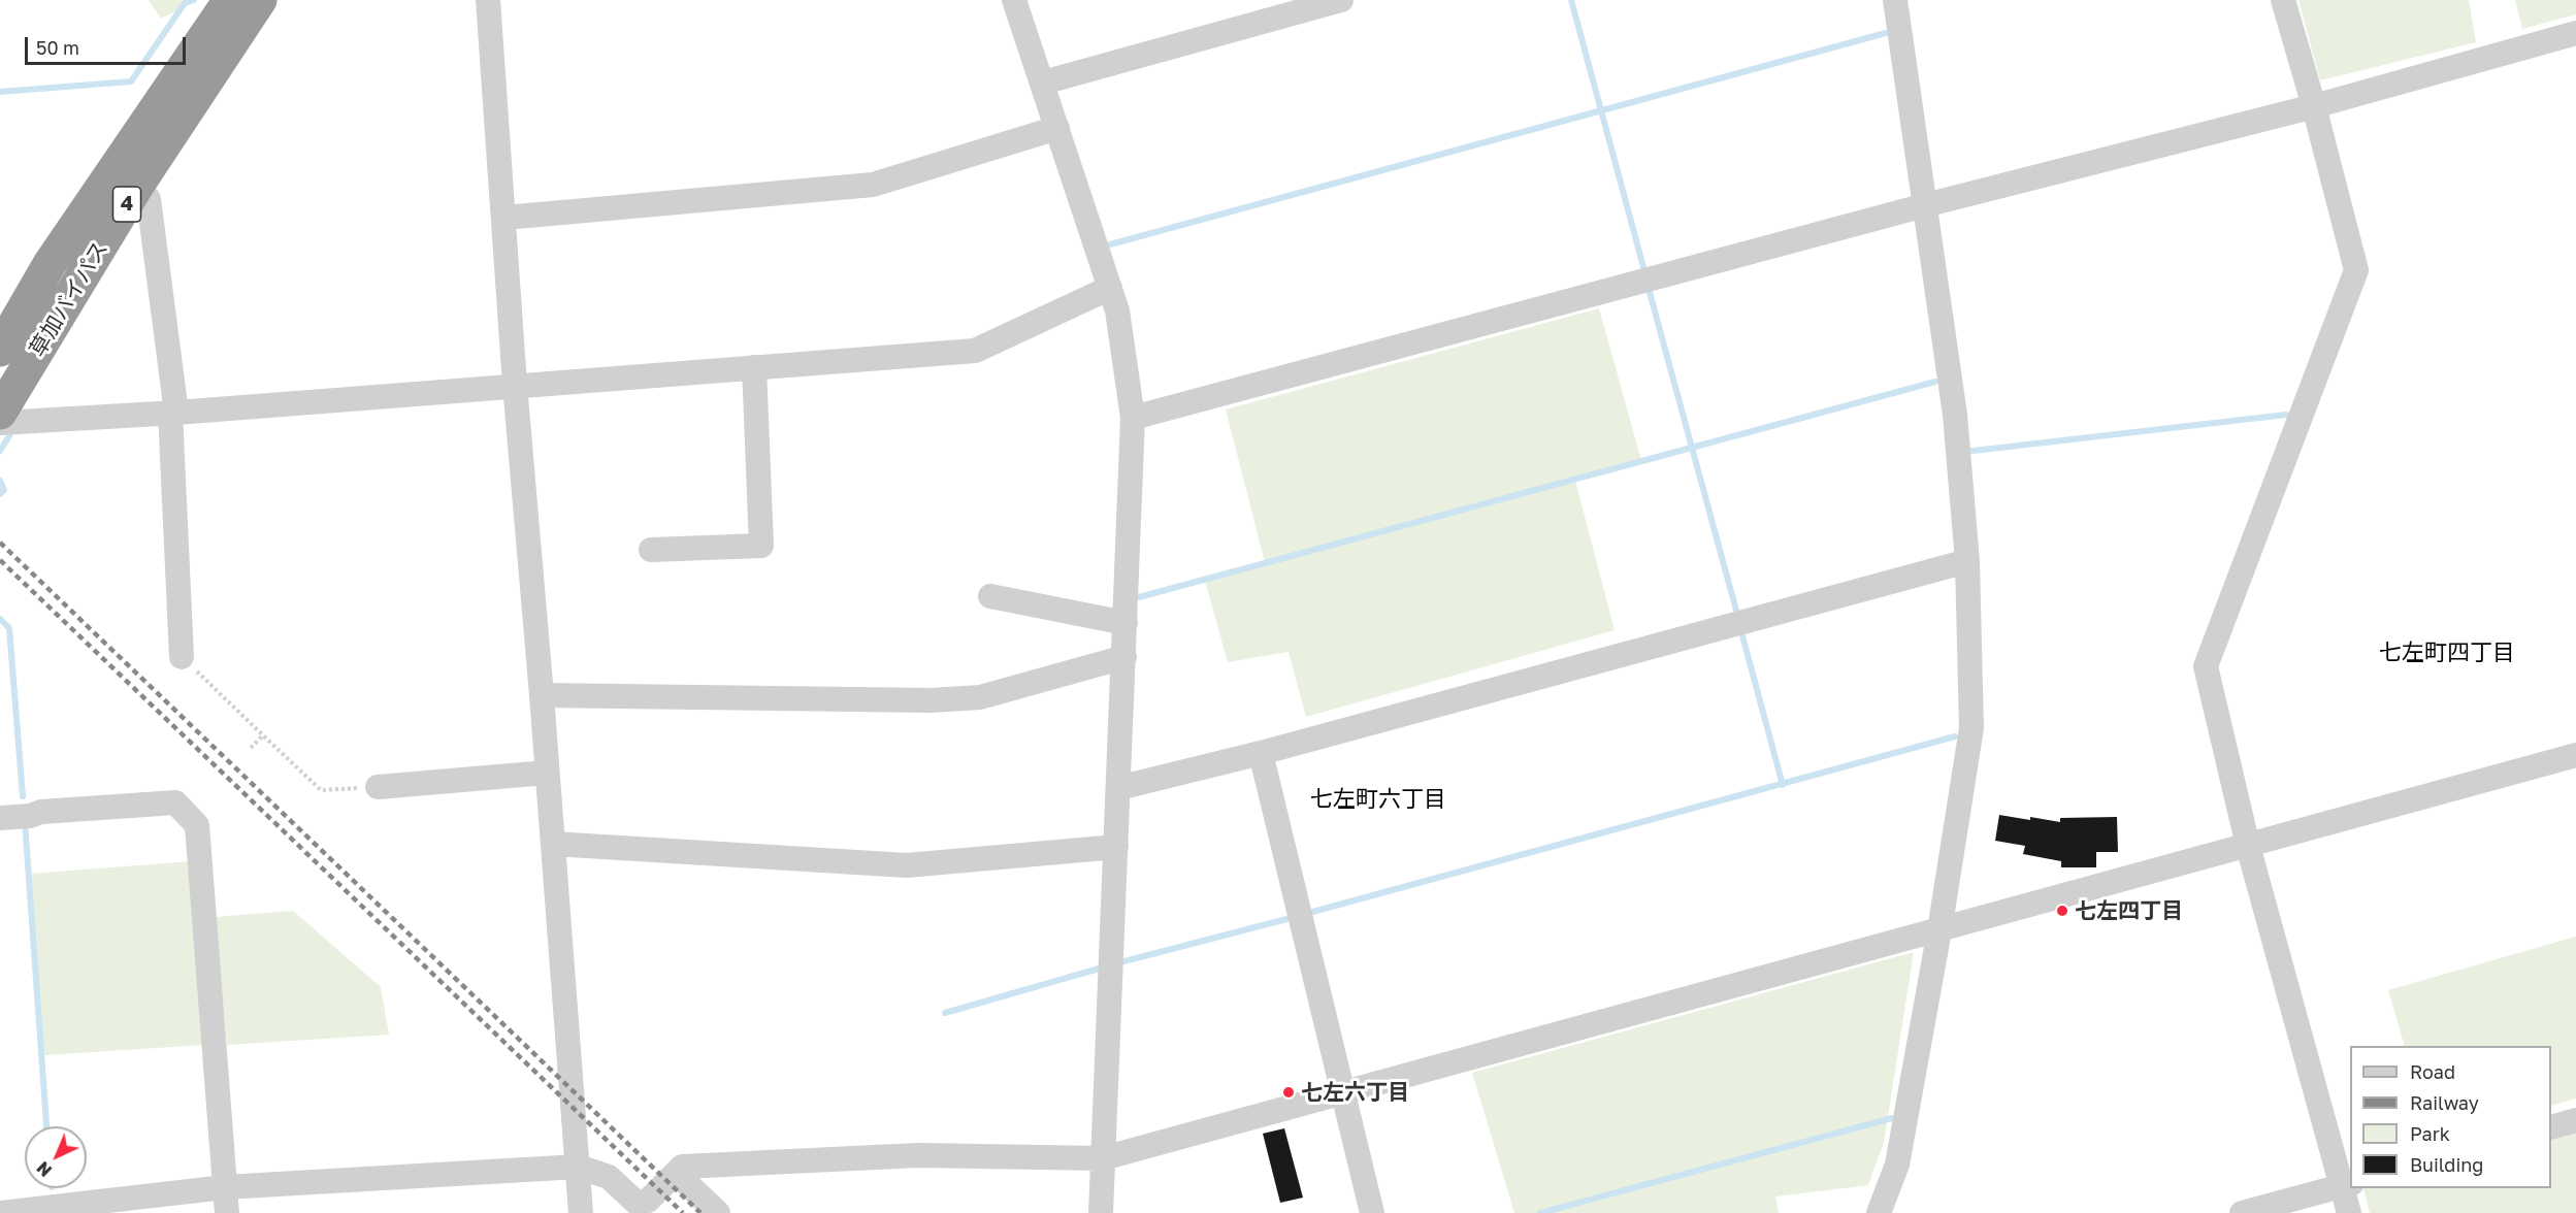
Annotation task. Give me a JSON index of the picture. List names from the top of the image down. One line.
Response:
{"streets":{"highway":["4","草加バイパス"]},"districts":["七左町四丁目","七左町六丁目"],"places":["七左四丁目","七左六丁目"],"legend":["Road","Railway","Park","Building"],"scale_bar":"50 m","north":"bottom left"}
